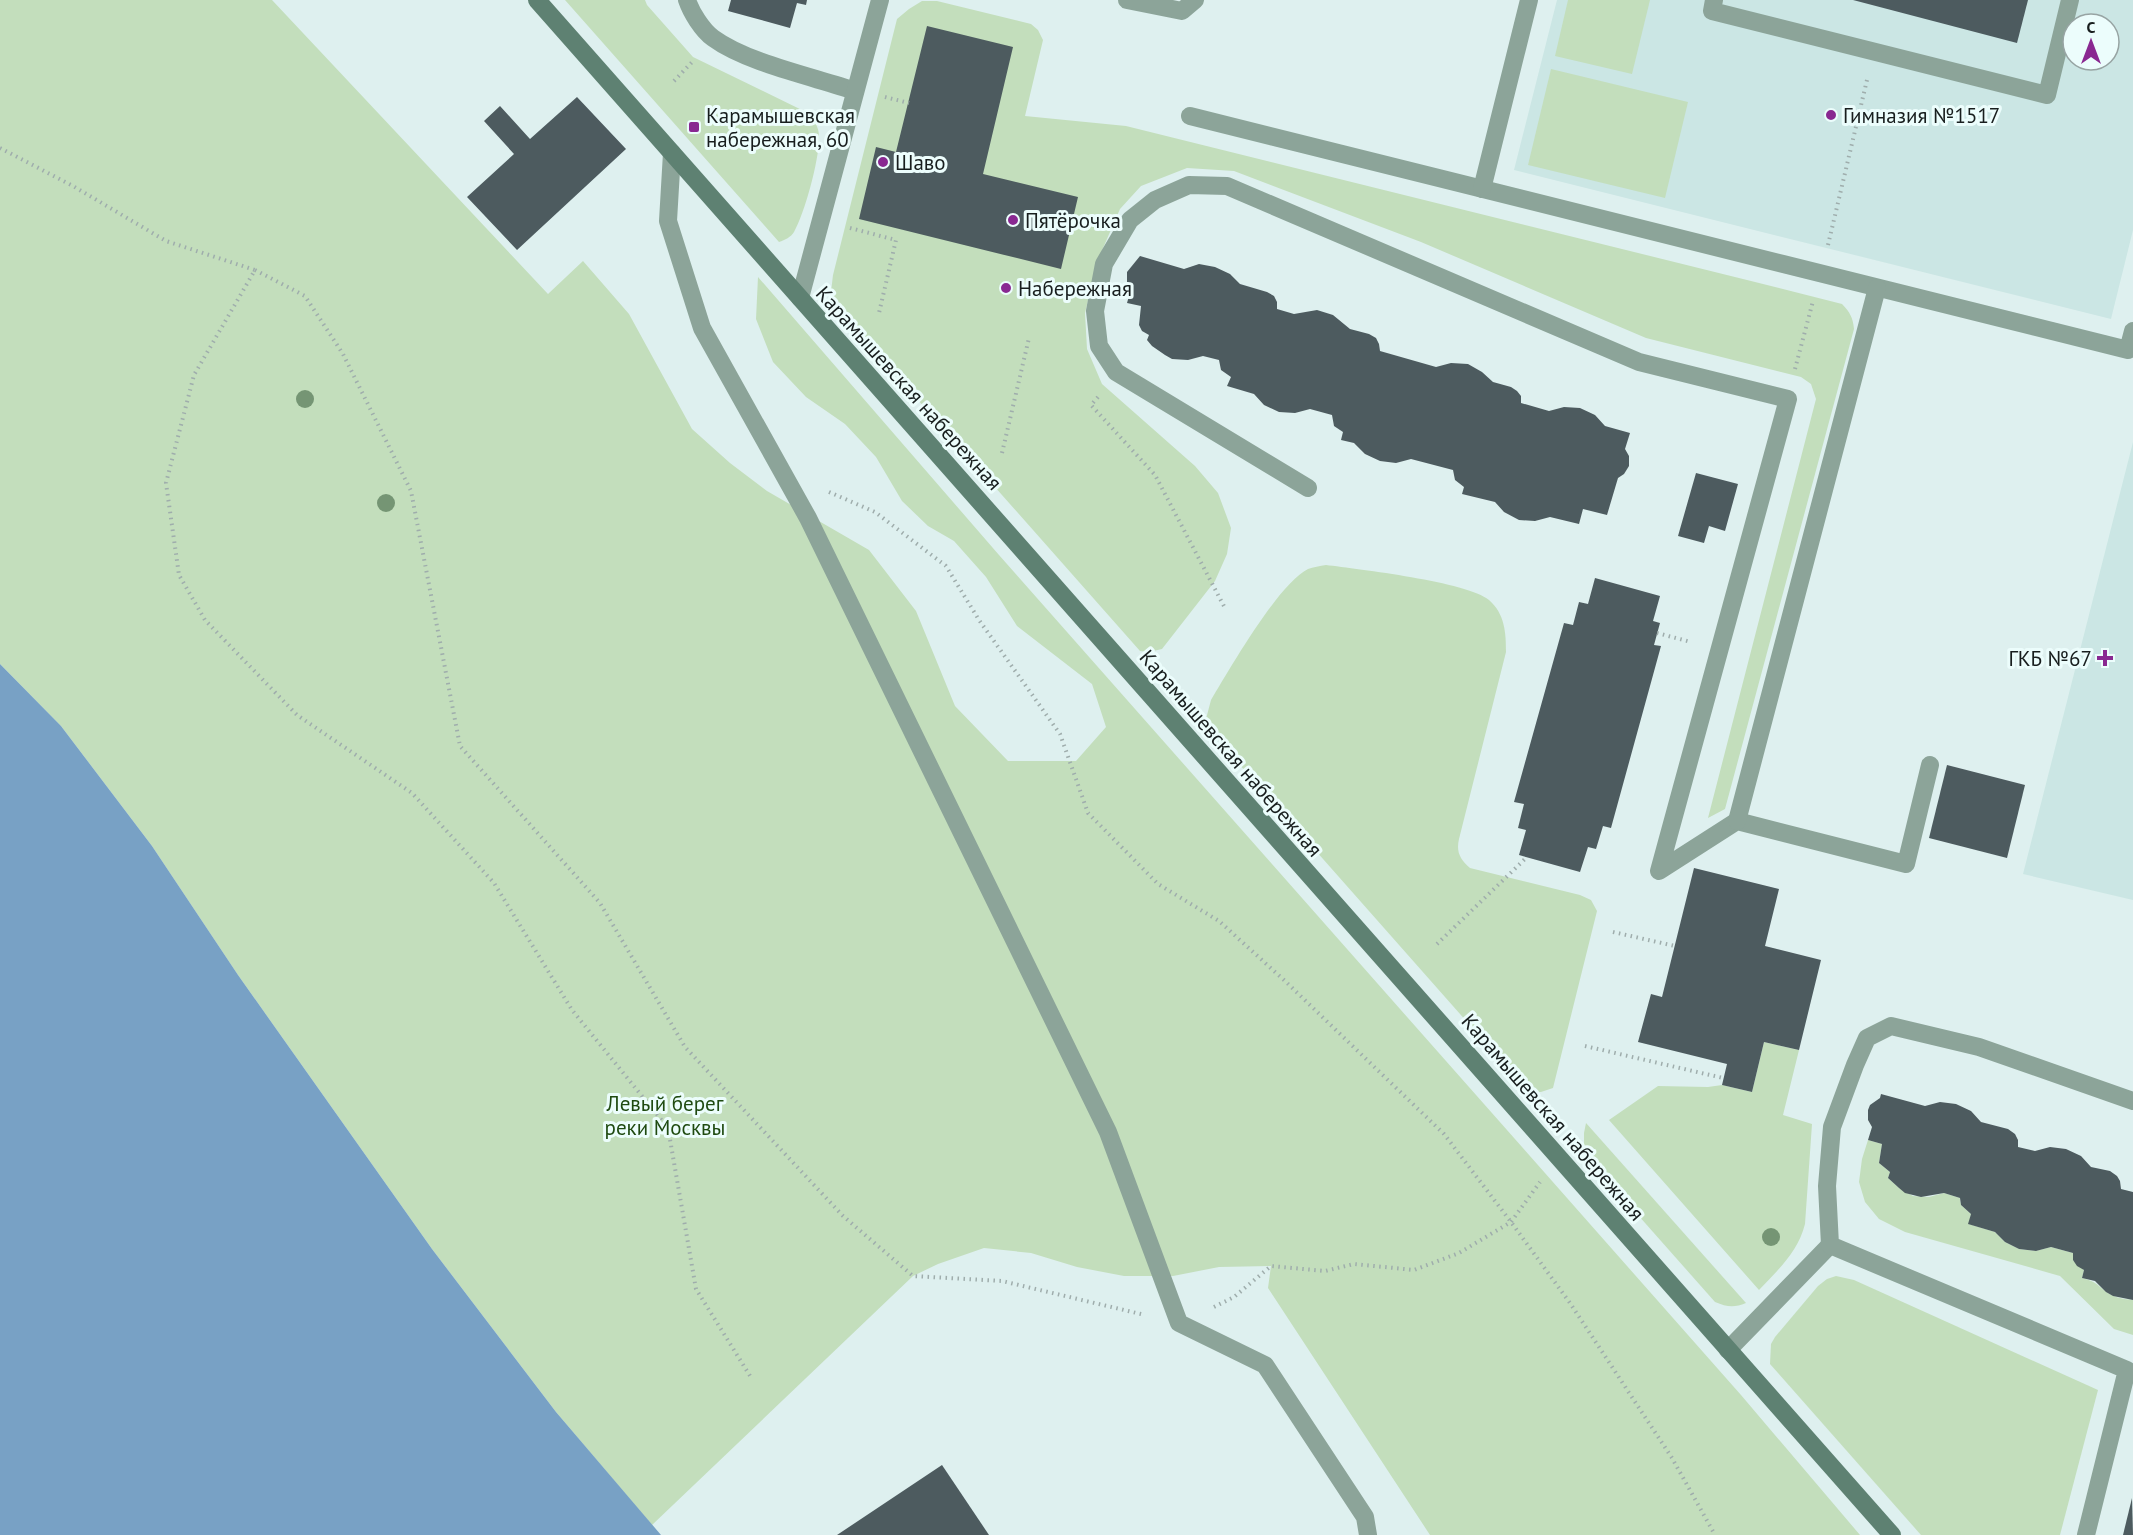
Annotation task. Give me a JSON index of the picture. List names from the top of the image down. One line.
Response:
{"streets":{"street":["Карамышевская набережная"]},"parks":["Левый берег реки Москвы"],"places":{"other":["Гимназия №1517","Шаво","Пятёрочка","Набережная"],"transit":["Карамышевская набережная, 60"],"health":["ГКБ №67"]},"north":"top"}
